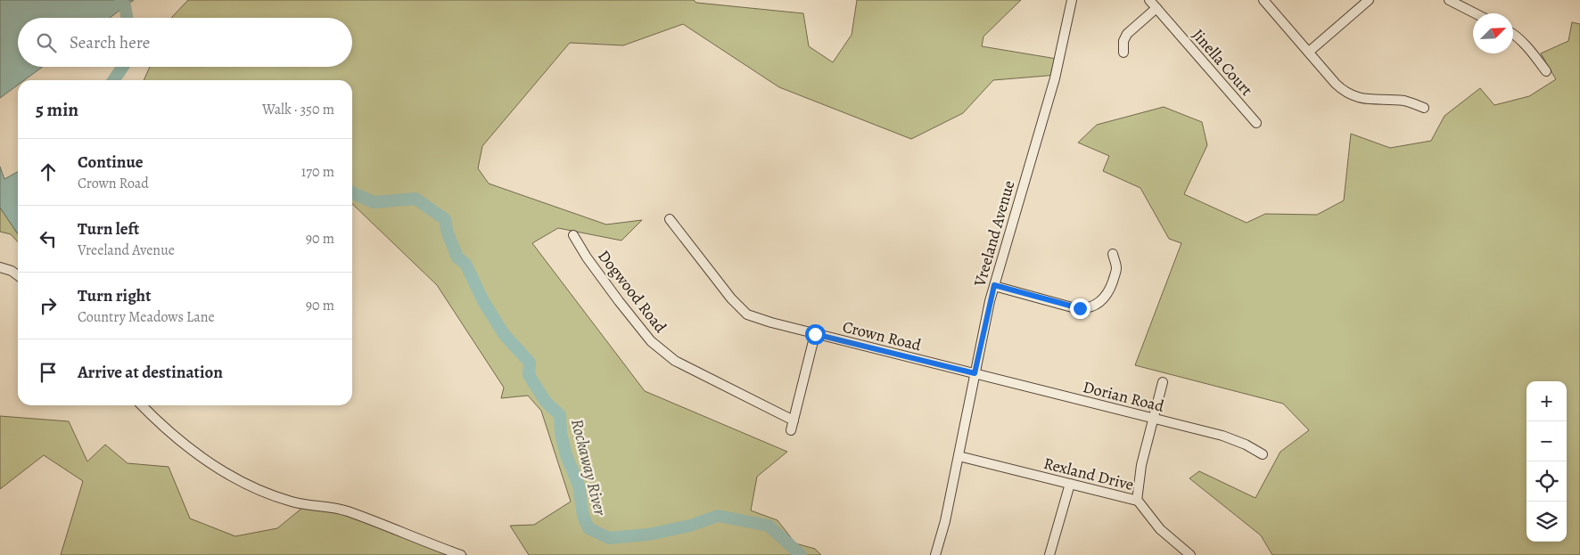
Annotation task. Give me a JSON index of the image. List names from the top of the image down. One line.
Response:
{"streets":{"street":["Jinella Court","Vreeland Avenue","Dogwood Road","Crown Road","Dorian Road","Rexland Drive"]},"crossings":[["Vreeland Avenue","Crown Road"],["Vreeland Avenue","Dorian Road"],["Vreeland Avenue","Rexland Drive"],["Crown Road","Dorian Road"]],"water":["Rockaway River"],"north":"top right","page":{"search":"Search here","heading":["5 min","Walk · 350 m"],"list":[["Continue","Crown Road","170 m"],["Turn left","Vreeland Avenue","90 m"],["Turn right","Country Meadows Lane","90 m"],"Arrive at destination"],"map_buttons":["+","−"]}}
